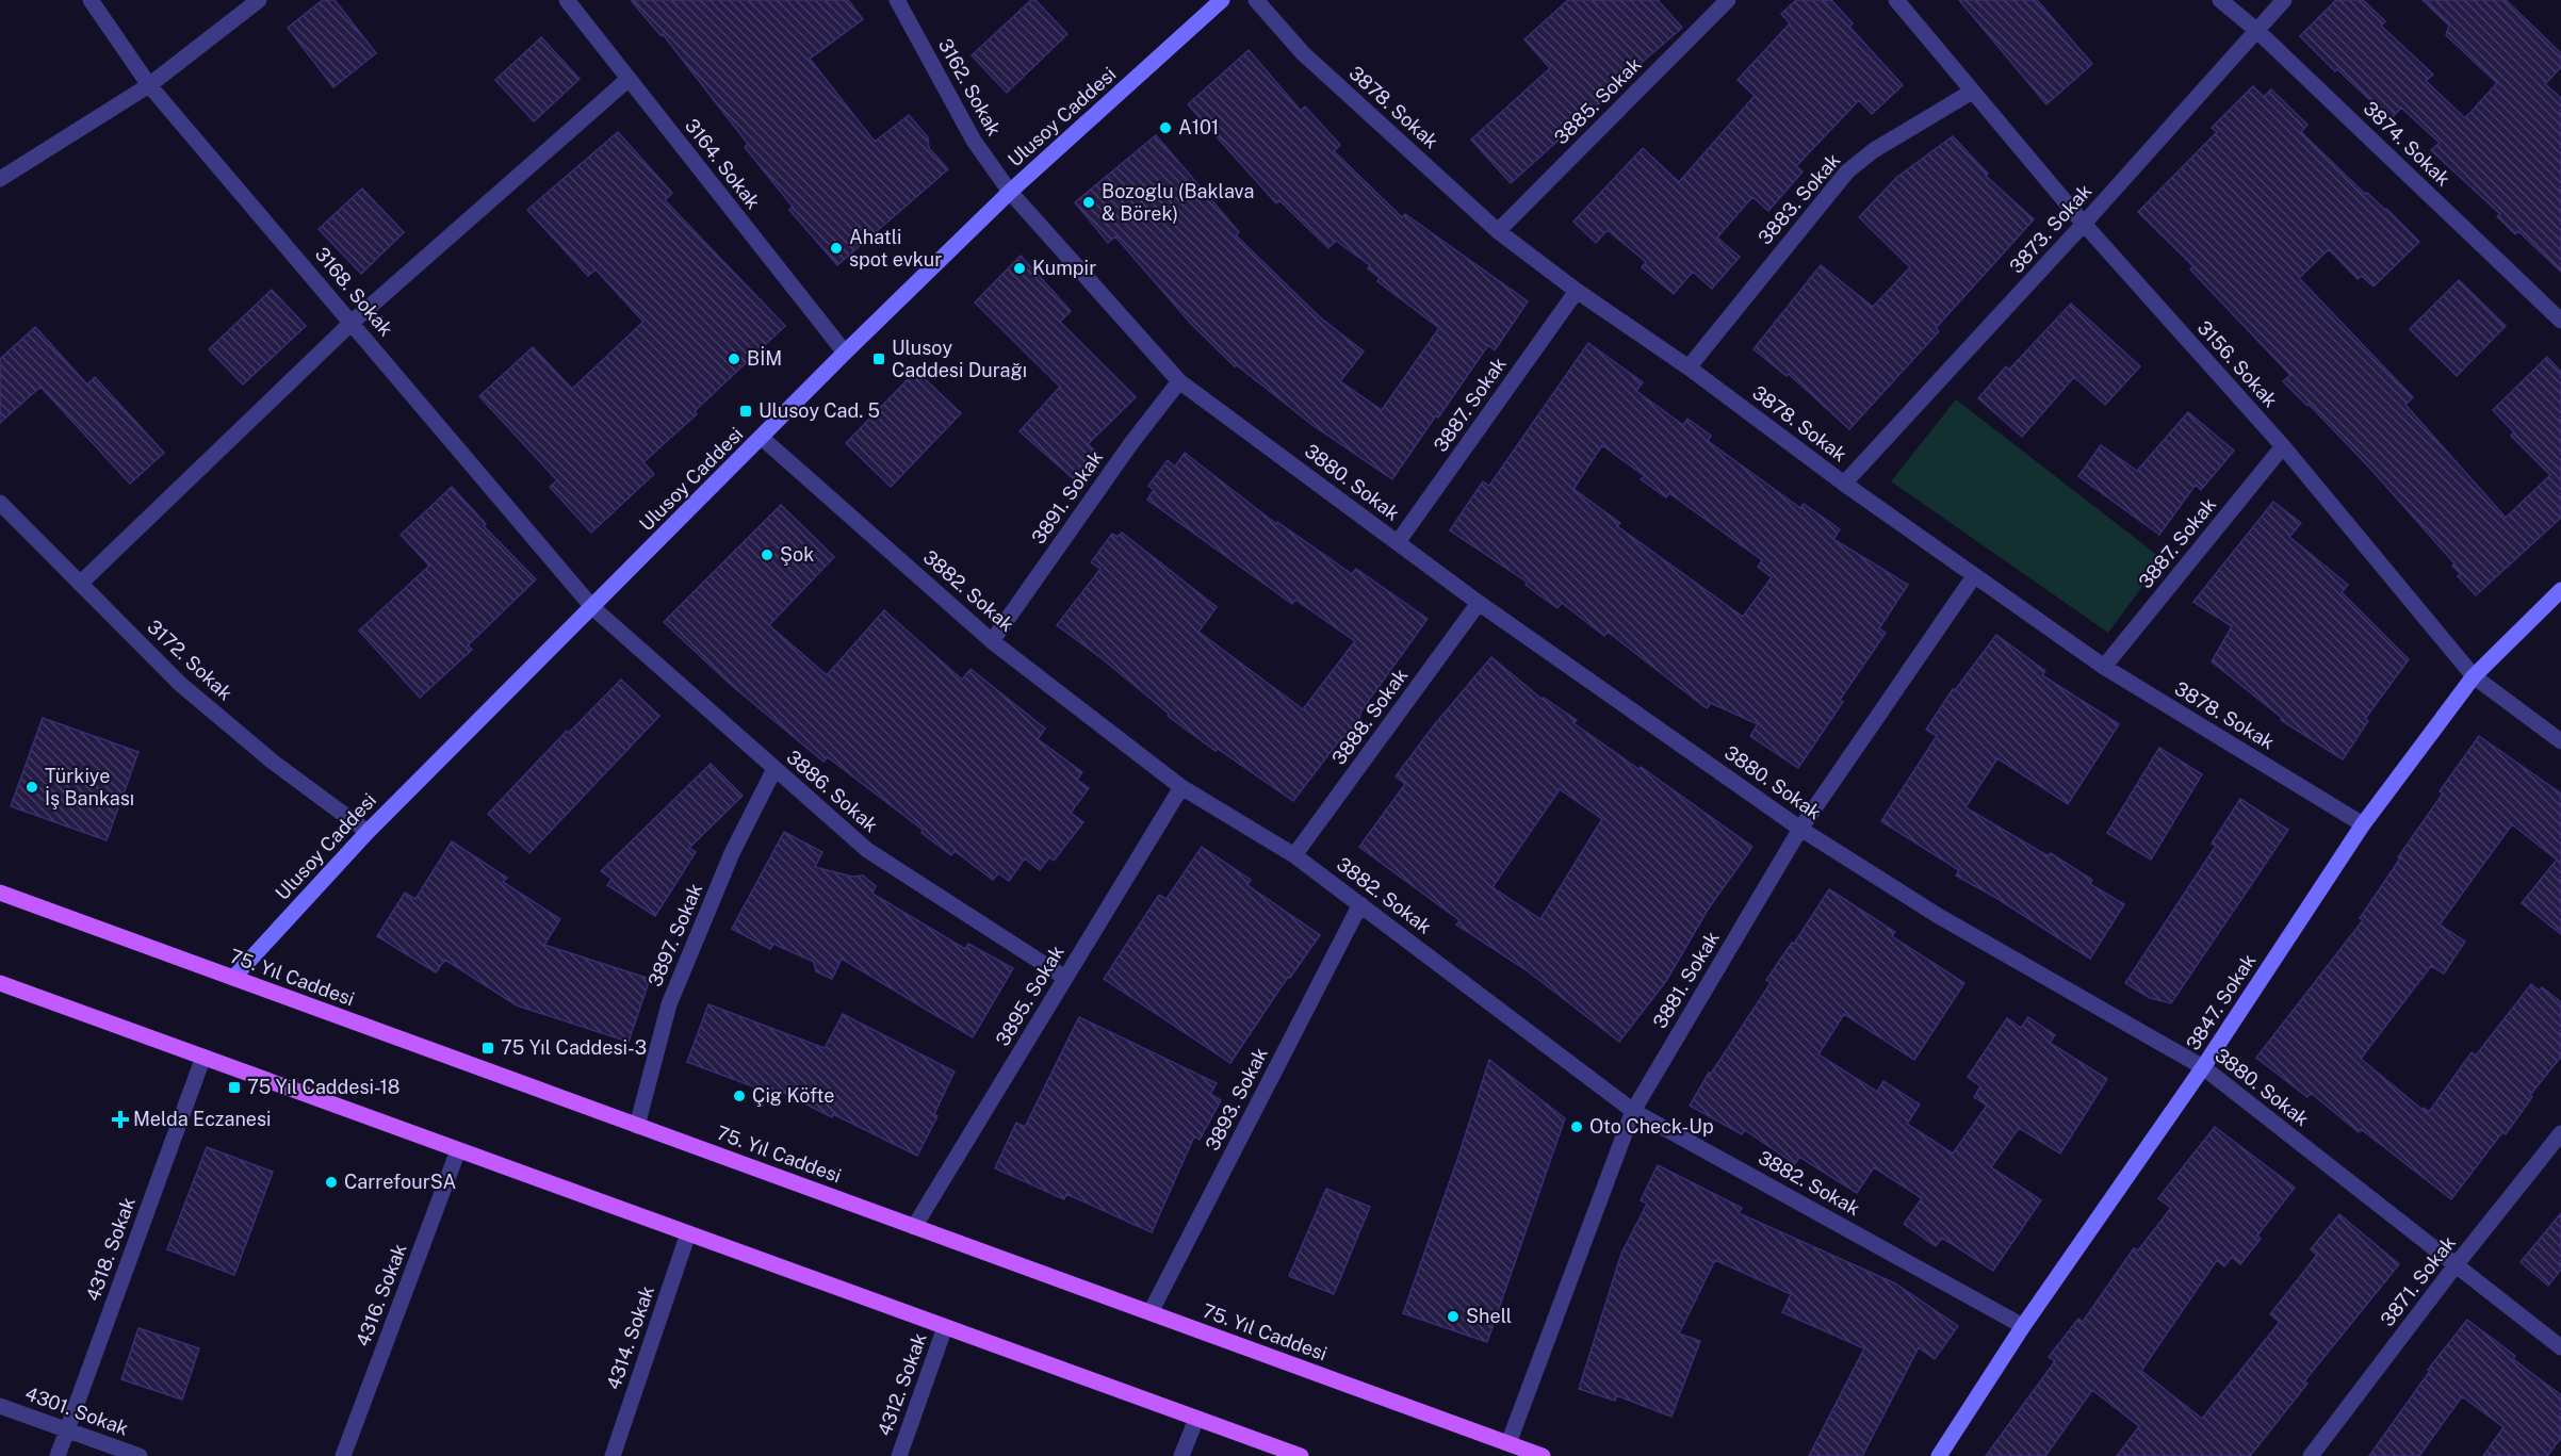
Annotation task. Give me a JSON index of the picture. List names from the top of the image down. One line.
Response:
{"streets":{"main road":["75. Yıl Caddesi"],"street":["3162. Sokak","3885. Sokak","3878. Sokak","Ulusoy Caddesi","3874. Sokak","3164. Sokak","3883. Sokak","3873. Sokak","3168. Sokak","3156. Sokak","3887. Sokak","3880. Sokak","3891. Sokak","3882. Sokak","3172. Sokak","3888. Sokak","3886. Sokak","3897. Sokak","3881. Sokak","3895. Sokak","3847. Sokak","3893. Sokak","4318. Sokak","3871. Sokak","4316. Sokak","4314. Sokak","4312. Sokak","4301. Sokak"]},"crossings":[["3162. Sokak","Ulusoy Caddesi"],["3162. Sokak","3880. Sokak"],["3885. Sokak","3878. Sokak"],["3878. Sokak","3883. Sokak"],["3878. Sokak","3873. Sokak"],["3878. Sokak","3887. Sokak"],["3878. Sokak","3881. Sokak"],["3878. Sokak","3847. Sokak"],["Ulusoy Caddesi","3164. Sokak"],["Ulusoy Caddesi","3168. Sokak"],["Ulusoy Caddesi","3880. Sokak"],["Ulusoy Caddesi","3882. Sokak"],["Ulusoy Caddesi","3172. Sokak"],["Ulusoy Caddesi","3886. Sokak"],["Ulusoy Caddesi","75. Yıl Caddesi"],["3874. Sokak","3873. Sokak"],["3883. Sokak","3156. Sokak"],["3873. Sokak","3156. Sokak"],["3168. Sokak","3886. Sokak"],["3156. Sokak","3887. Sokak"],["3156. Sokak","3847. Sokak"],["3887. Sokak","3880. Sokak"],["3880. Sokak","3891. Sokak"],["3880. Sokak","3888. Sokak"],["3880. Sokak","3881. Sokak"],["3880. Sokak","3847. Sokak"],["3880. Sokak","3871. Sokak"],["3891. Sokak","3882. Sokak"],["3882. Sokak","3888. Sokak"],["3882. Sokak","3881. Sokak"],["3882. Sokak","3895. Sokak"],["3882. Sokak","3847. Sokak"],["3882. Sokak","3893. Sokak"],["3886. Sokak","3897. Sokak"],["3886. Sokak","3895. Sokak"],["3897. Sokak","75. Yıl Caddesi"],["75. Yıl Caddesi","3881. Sokak"],["75. Yıl Caddesi","3895. Sokak"],["75. Yıl Caddesi","3893. Sokak"],["4318. Sokak","4301. Sokak"]],"places":{"other":["A101","Bozoglu (Baklava & Börek)","Ahatli spot evkur","Kumpir","BİM","Şok","Türkiye İş Bankası","Çig Köfte","Oto Check-Up","CarrefourSA","Shell"],"transit":["Ulusoy Caddesi Durağı","Ulusoy Cad. 5","75 Yıl Caddesi-3","75 Yıl Caddesi-18"],"health":["Melda Eczanesi"]}}
